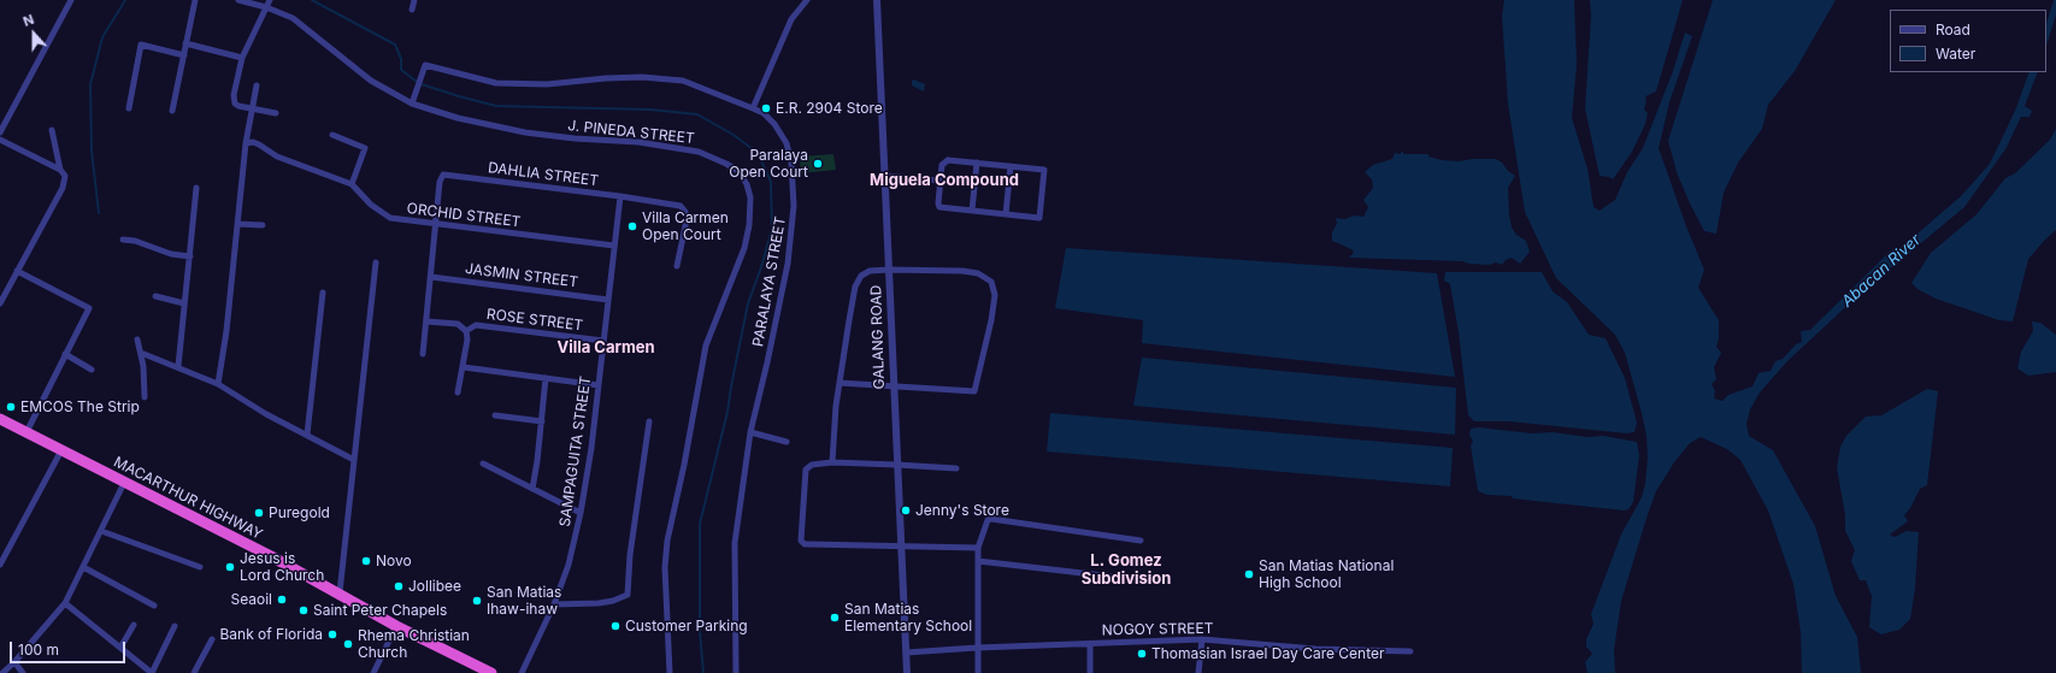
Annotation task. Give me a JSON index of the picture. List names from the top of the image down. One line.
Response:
{"streets":{"highway":["MACARTHUR HIGHWAY"],"street":["J. PINEDA STREET","DAHLIA STREET","ORCHID STREET","JASMIN STREET","PARALAYA STREET","ROSE STREET","GALANG ROAD","SAMPAGUITA STREET","NOGOY STREET"]},"crossings":[["J. PINEDA STREET","PARALAYA STREET"],["DAHLIA STREET","ORCHID STREET"],["DAHLIA STREET","JASMIN STREET"],["DAHLIA STREET","ROSE STREET"],["DAHLIA STREET","SAMPAGUITA STREET"],["ORCHID STREET","SAMPAGUITA STREET"],["JASMIN STREET","SAMPAGUITA STREET"],["ROSE STREET","SAMPAGUITA STREET"],["GALANG ROAD","NOGOY STREET"]],"districts":["Miguela Compound","Villa Carmen","L. Gomez Subdivision"],"water":["Abacan River"],"places":["E.R. 2904 Store","Paralaya Open Court","Villa Carmen Open Court","EMCOS The Strip","Jenny's Store","Puregold","Novo","Jesus is Lord Church","San Matias National High School","Jollibee","Seaoil","San Matias Ihaw-ihaw","Saint Peter Chapels","San Matias Elementary School","Customer Parking","Bank of Florida","Rhema Christian Church","Thomasian Israel Day Care Center"],"legend":["Road","Water"],"scale_bar":"100 m","north":"top"}
